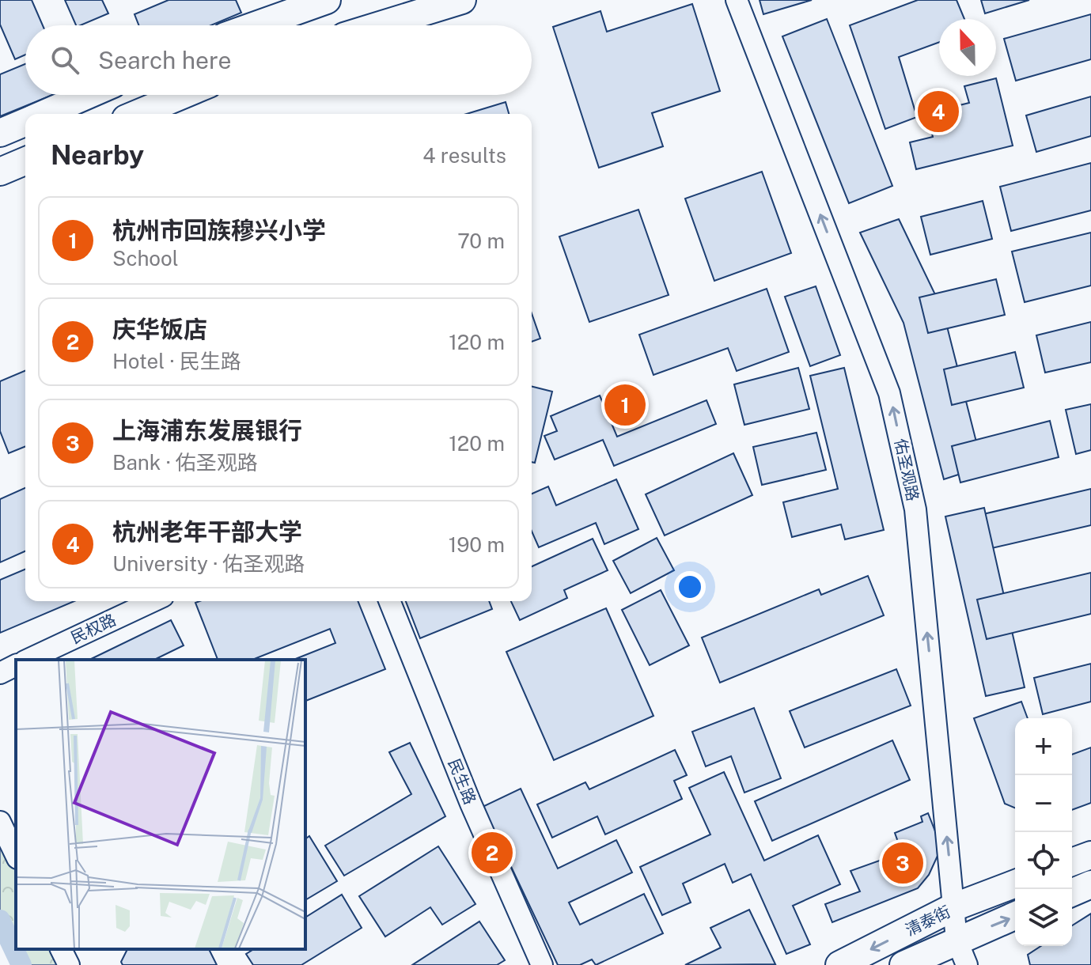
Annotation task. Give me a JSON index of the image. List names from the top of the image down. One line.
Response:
{"streets":{"main road":["清泰街"],"street":["佑圣观路","民权路","民生路"]},"crossings":[["佑圣观路","清泰街"]],"one_way":["佑圣观路"],"north":"top","page":{"search":"Search here","pins":["4","1","2","3"],"heading":["Nearby","4 results"],"list":[{"mark":"1","name":"杭州市回族穆兴小学","note":"School","value":"70 m"},{"mark":"2","name":"庆华饭店","note":"Hotel · 民生路","value":"120 m"},{"mark":"3","name":"上海浦东发展银行","note":"Bank · 佑圣观路","value":"120 m"},{"mark":"4","name":"杭州老年干部大学","note":"University · 佑圣观路","value":"190 m"}],"map_buttons":["+","−"]}}
